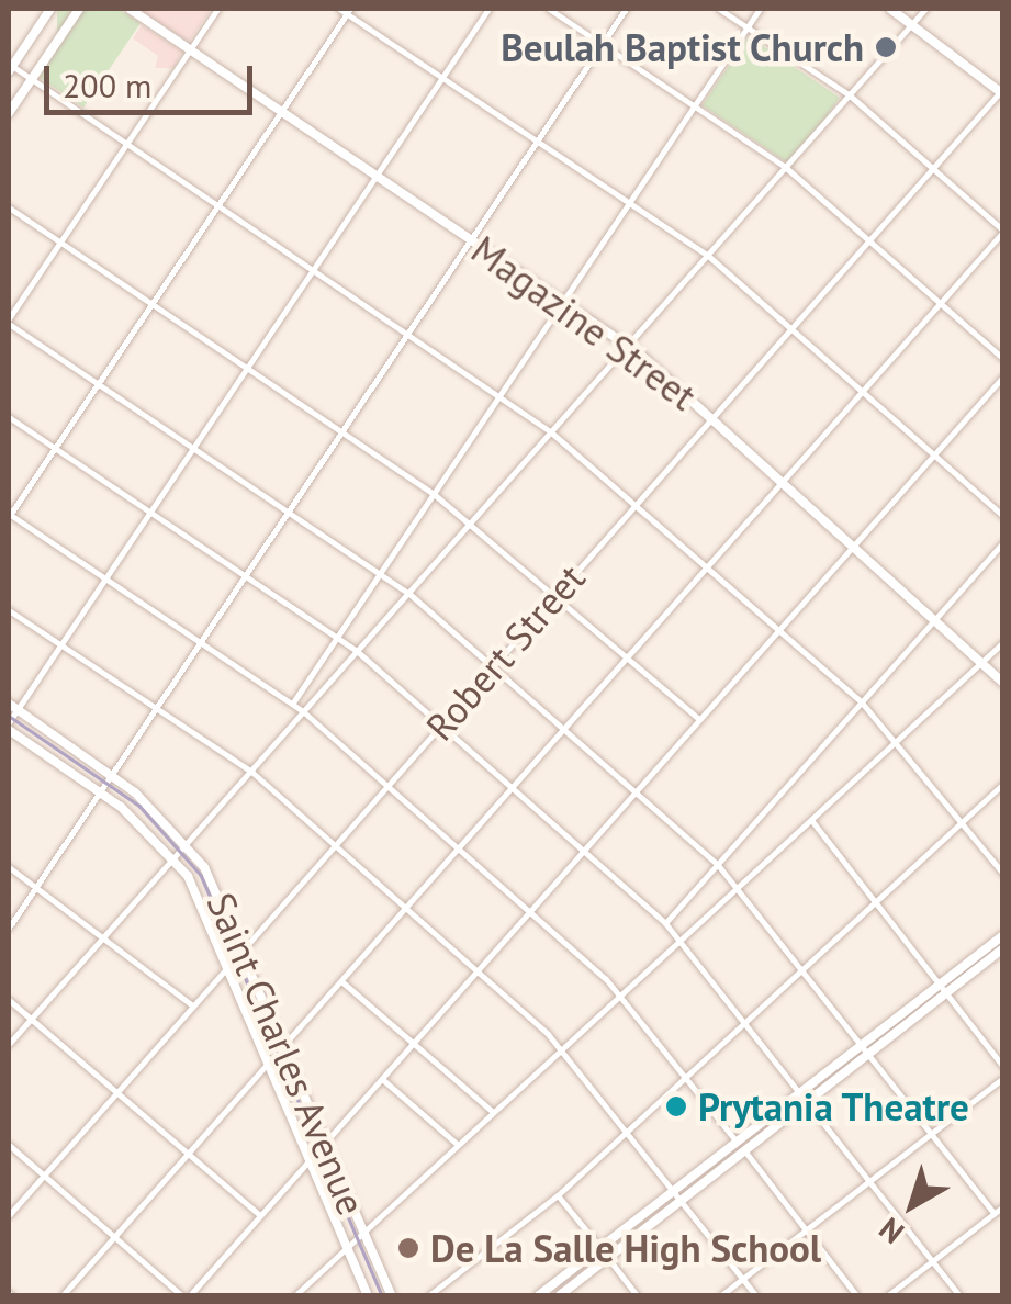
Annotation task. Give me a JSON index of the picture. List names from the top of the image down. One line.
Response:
{"streets":{"street":["Magazine Street","Robert Street","Saint Charles Avenue"]},"crossings":[["Magazine Street","Robert Street"],["Robert Street","Saint Charles Avenue"]],"places":["Beulah Baptist Church","Prytania Theatre","De La Salle High School"],"scale_bar":"200 m","north":"bottom left"}
